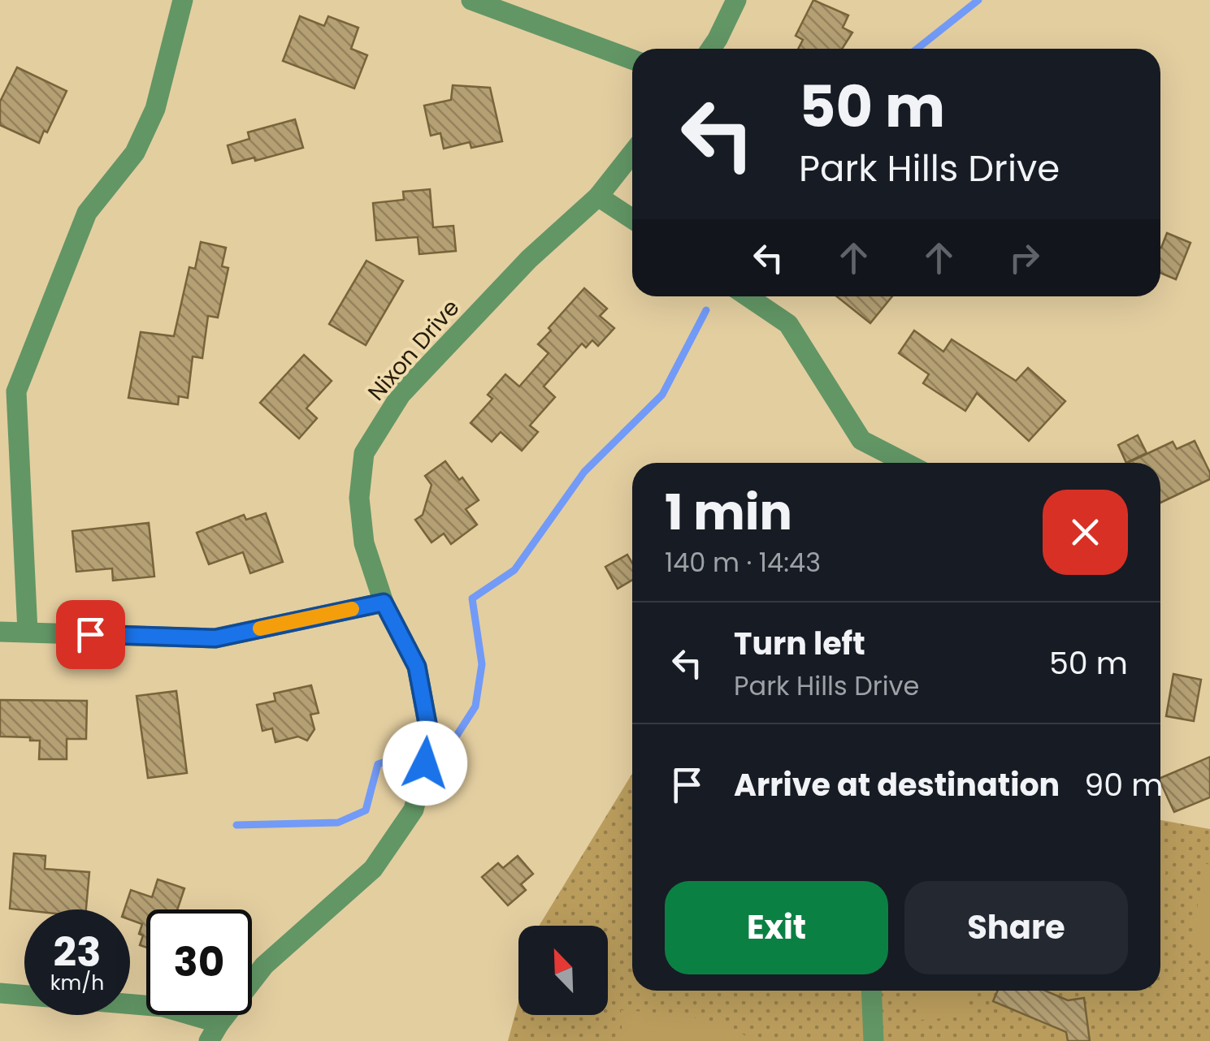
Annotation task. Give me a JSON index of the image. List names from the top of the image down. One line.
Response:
{"streets":{"street":["Nixon Drive"]},"north":"top left","page":{"turn":["50 m","Park Hills Drive"],"heading":["1 min","140 m · 14:43"],"list":[{"name":"Turn left","note":"Park Hills Drive","value":"50 m"},{"name":"Arrive at destination","value":"90 m"}],"buttons":["Exit","Share"],"speed":"23 km/h","limit":"30"}}
